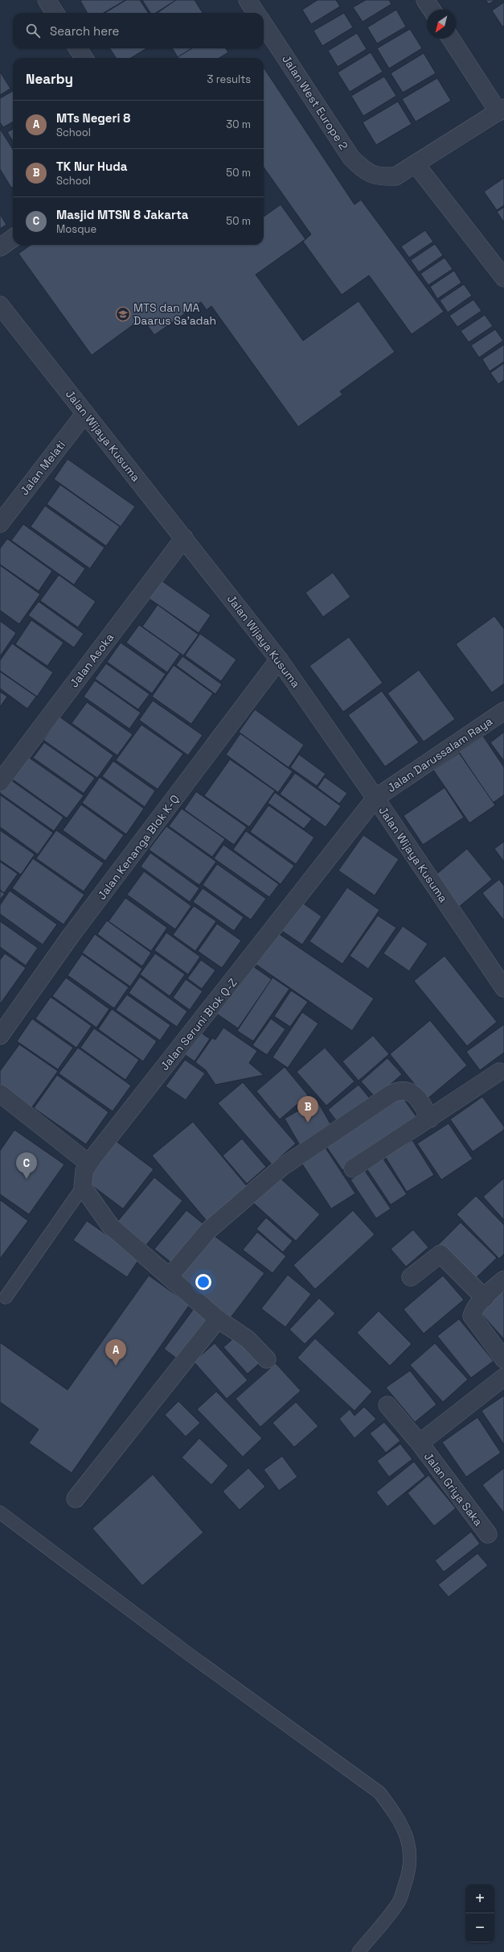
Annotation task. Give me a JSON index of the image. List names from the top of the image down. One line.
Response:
{"streets":{"street":["Jalan West Europe 2","Jalan Wijaya Kusuma","Jalan Melati","Jalan Asoka","Jalan Darussalam Raya","Jalan Kenanga Blok K-Q","Jalan Seruni Blok Q-Z","Jalan Griya Saka"]},"crossings":[["Jalan Wijaya Kusuma","Jalan Melati"],["Jalan Wijaya Kusuma","Jalan Asoka"],["Jalan Wijaya Kusuma","Jalan Darussalam Raya"],["Jalan Wijaya Kusuma","Jalan Kenanga Blok K-Q"],["Jalan Wijaya Kusuma","Jalan Seruni Blok Q-Z"],["Jalan Darussalam Raya","Jalan Seruni Blok Q-Z"]],"places":{"school or university":["MTS dan MA Daarus Sa'adah"]},"north":"bottom left","page":{"search":"Search here","heading":["Nearby","3 results"],"list":[{"mark":"A","name":"MTs Negeri 8","note":"School","value":"30 m"},{"mark":"B","name":"TK Nur Huda","note":"School","value":"50 m"},{"mark":"C","name":"Masjid MTSN 8 Jakarta","note":"Mosque","value":"50 m"}],"pins":["B","C","A"],"map_buttons":["+","−"]}}
